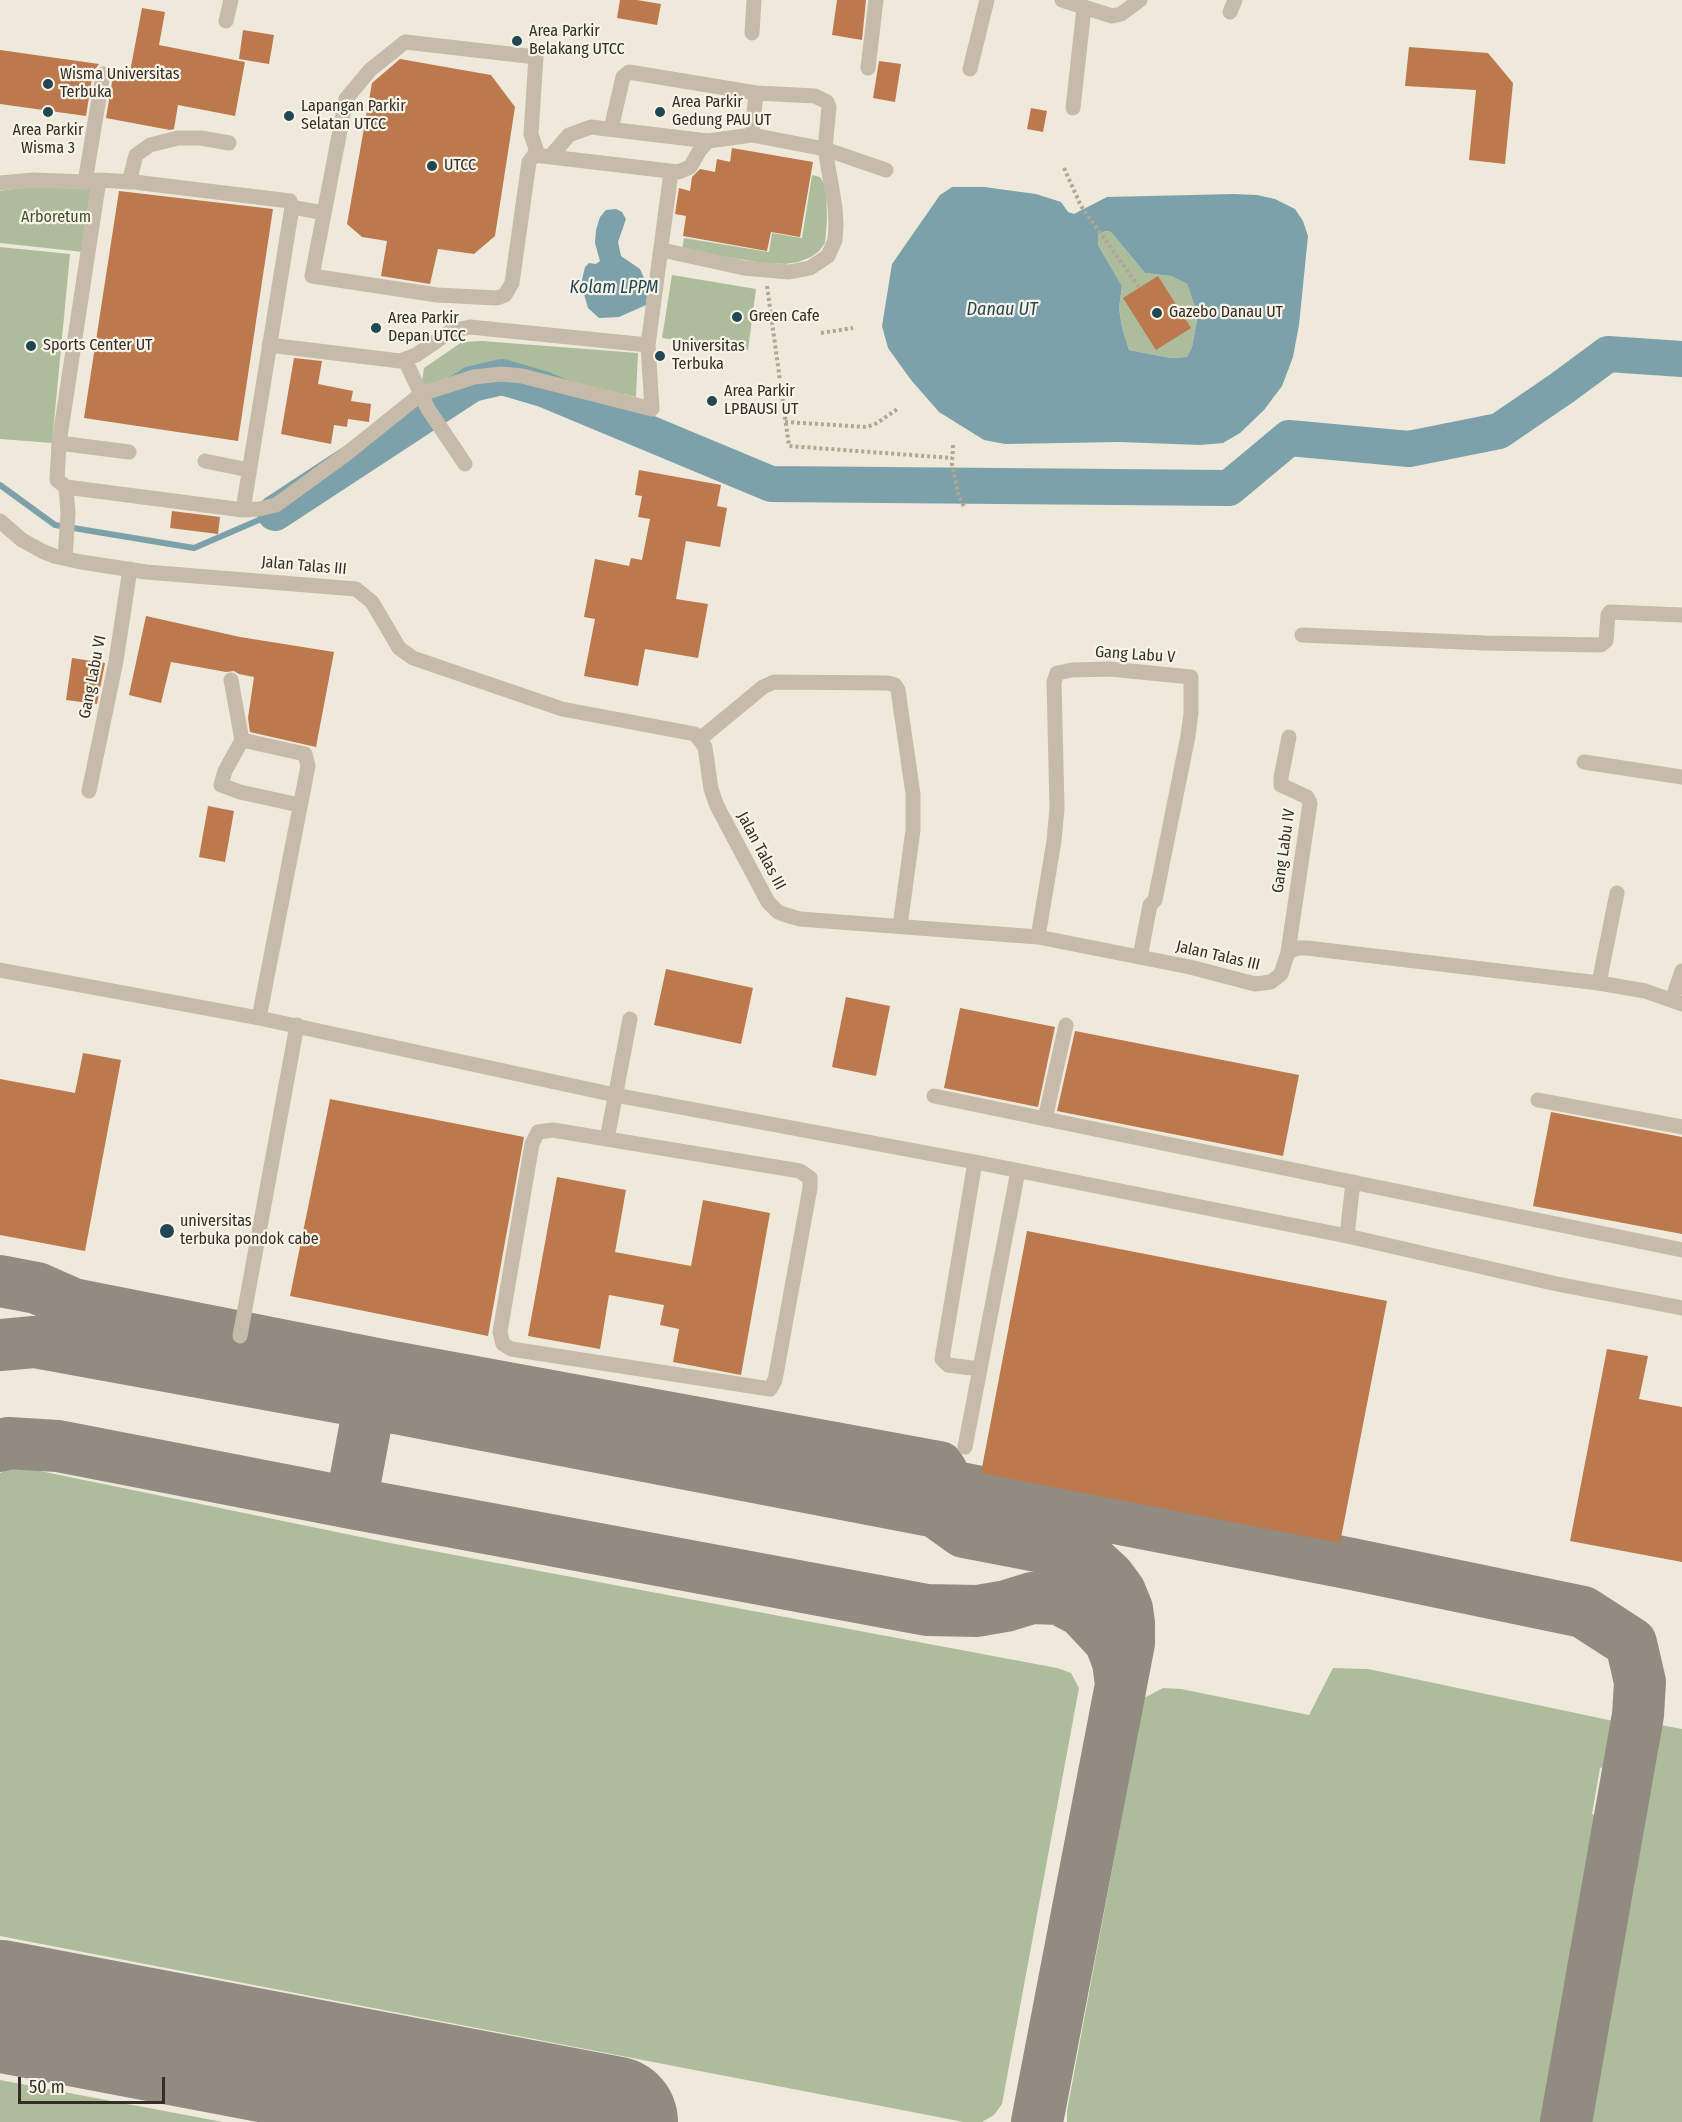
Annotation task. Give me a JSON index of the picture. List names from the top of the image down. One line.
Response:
{"streets":{"street":["Jalan Talas III","Gang Labu V","Gang Labu VI","Gang Labu IV"]},"crossings":[["Jalan Talas III","Gang Labu V"],["Jalan Talas III","Gang Labu VI"],["Jalan Talas III","Gang Labu IV"]],"water":["Kolam LPPM","Danau UT"],"parks":["Arboretum"],"places":["Area Parkir Belakang UTCC","Wisma Universitas Terbuka","Area Parkir Wisma 3","Area Parkir Gedung PAU UT","Lapangan Parkir Selatan UTCC","UTCC","Gazebo Danau UT","Green Cafe","Area Parkir Depan UTCC","Sports Center UT","Universitas Terbuka","Area Parkir LPBAUSI UT","universitas terbuka pondok cabe"],"scale_bar":"50 m"}
